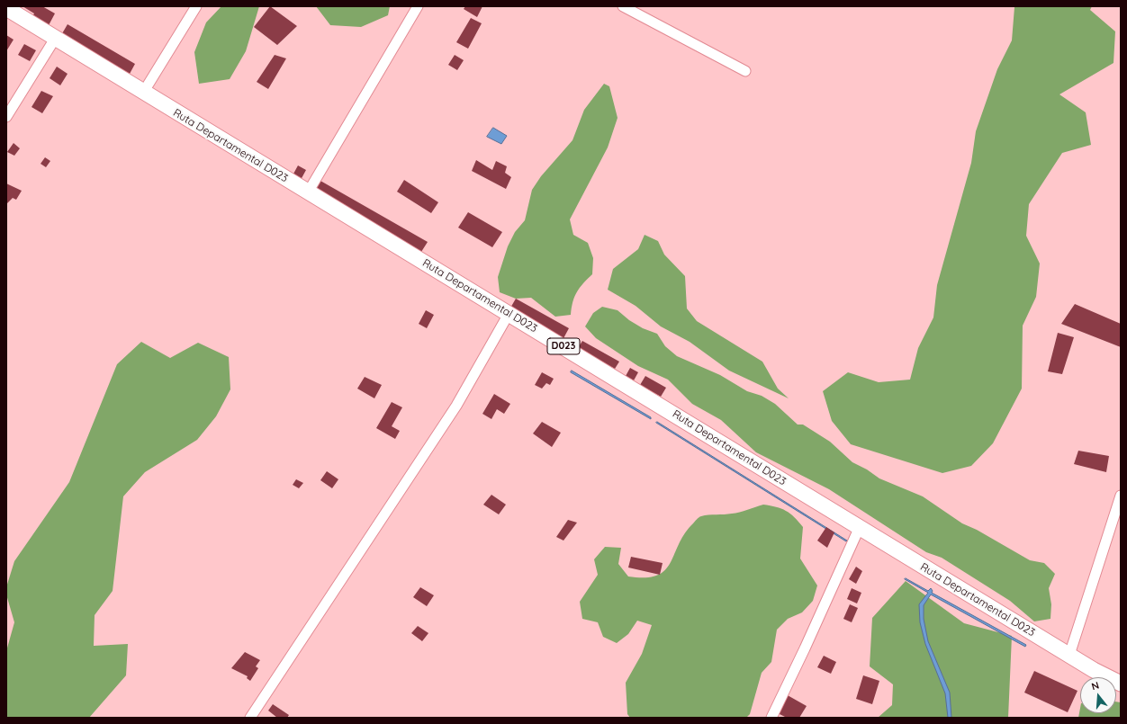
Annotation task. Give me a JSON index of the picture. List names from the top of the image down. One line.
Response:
{"streets":{"main road":["Ruta Departamental D023","D023"]},"north":"top"}
